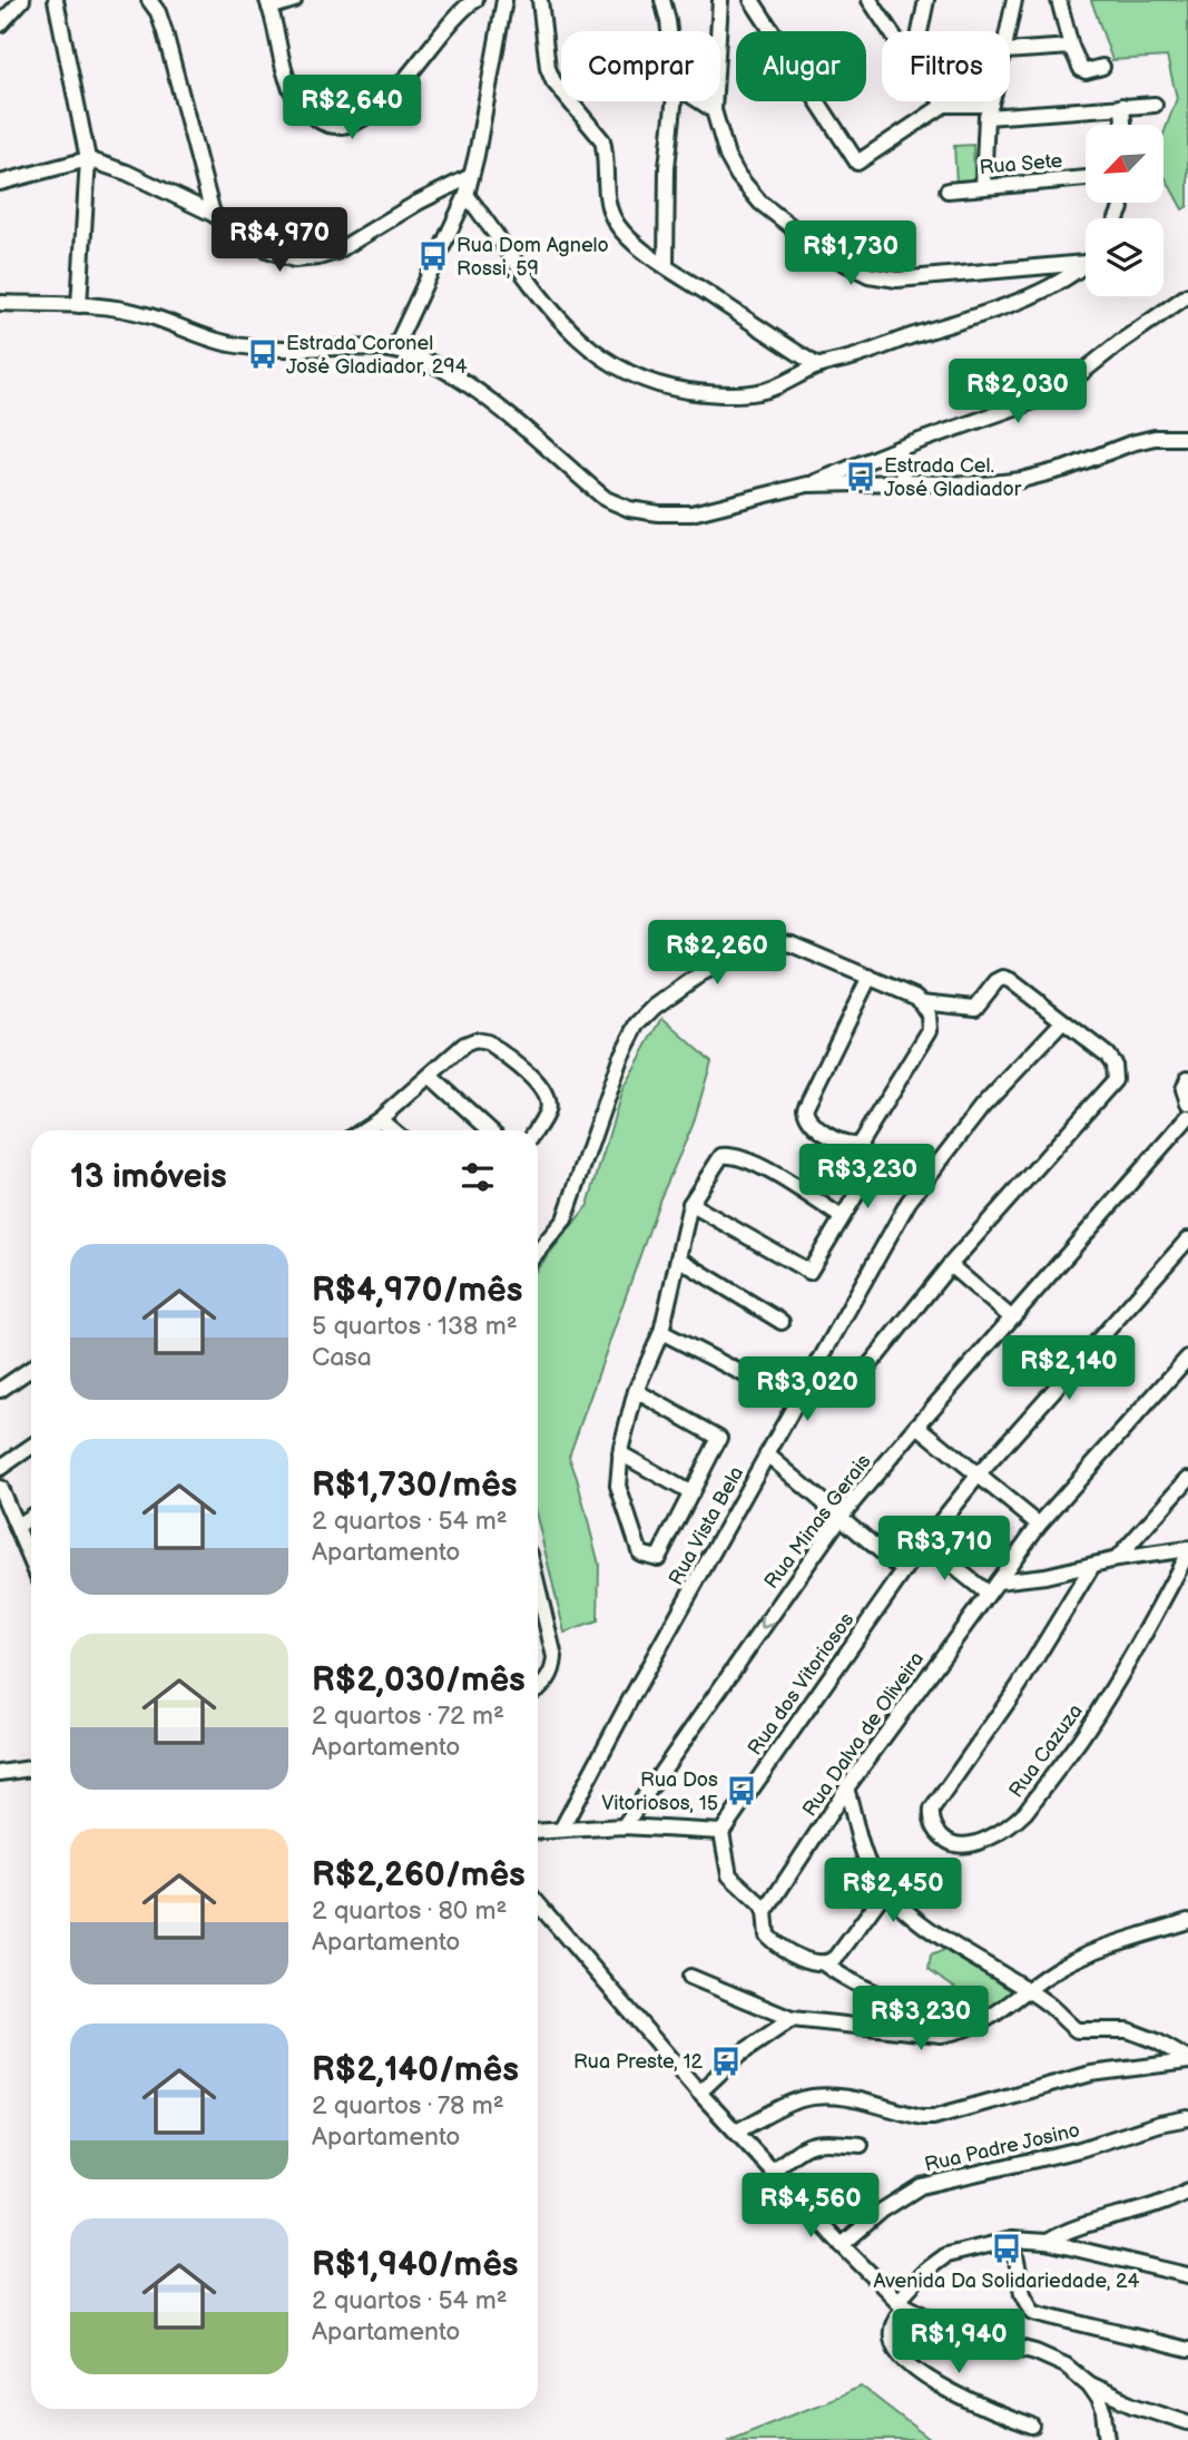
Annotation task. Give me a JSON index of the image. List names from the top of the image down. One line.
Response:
{"streets":{"street":["Rua Sete","Rua Minas Gerais","Rua Vista Bela","Rua dos Vitoriosos","Rua Dalva de Oliveira","Rua Cazuza","Rua Padre Josino"]},"one_way":["Rua Minas Gerais"],"places":{"bus stop":["Rua Dom Agnelo Rossi, 59","Estrada Coronel José Gladiador, 294","Estrada Cel. José Gladiador","Rua Dos Vitoriosos, 15","Rua Preste, 12","Avenida Da Solidariedade, 24"]},"north":"bottom left","page":{"chip":["Comprar","Alugar","Filtros"],"price":["R$2,640","R$4,970","R$1,730","R$2,030","R$2,260","R$3,230","R$2,140","R$3,020","R$3,710","R$2,450","R$3,230","R$4,560","R$1,940"],"heading":"13 imóveis","list":[{"name":"R$4,970/mês","note":"5 quartos · 138 m² · Casa"},{"name":"R$1,730/mês","note":"2 quartos · 54 m² · Apartamento"},{"name":"R$2,030/mês","note":"2 quartos · 72 m² · Apartamento"},{"name":"R$2,260/mês","note":"2 quartos · 80 m² · Apartamento"},{"name":"R$2,140/mês","note":"2 quartos · 78 m² · Apartamento"},{"name":"R$1,940/mês","note":"2 quartos · 54 m² · Apartamento"}]}}
